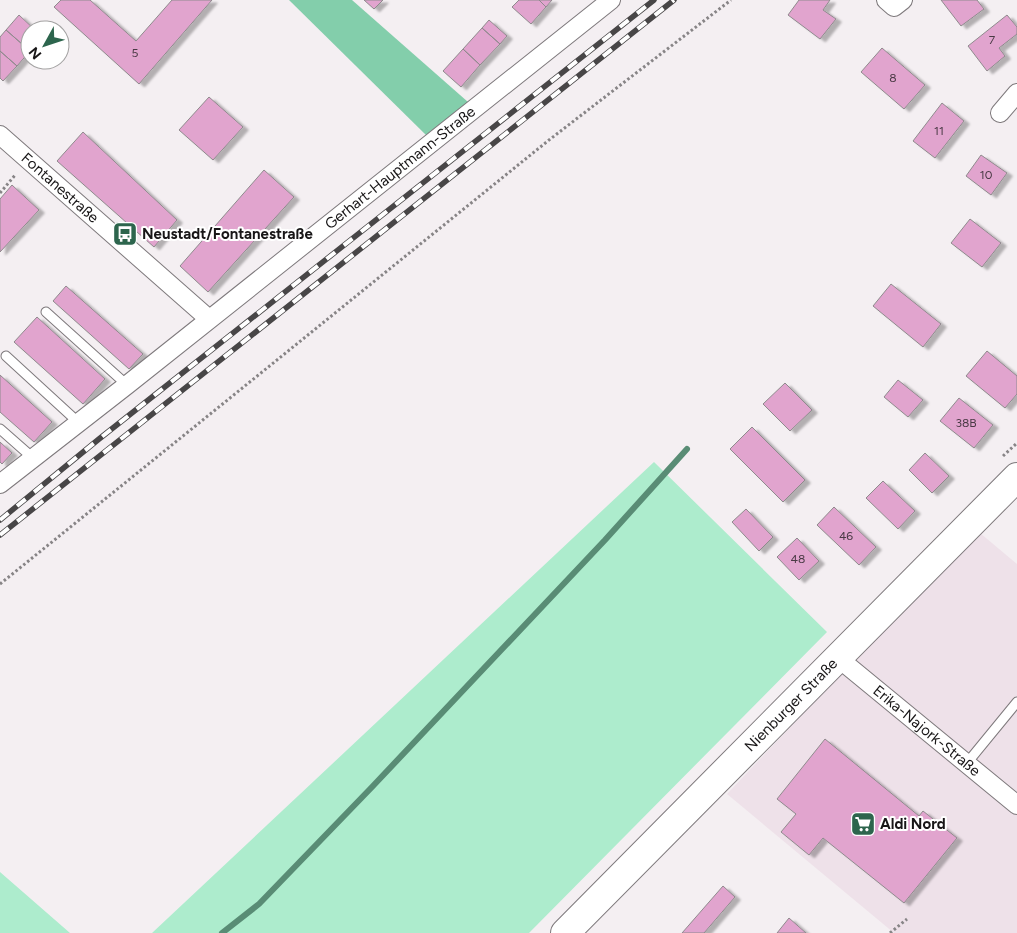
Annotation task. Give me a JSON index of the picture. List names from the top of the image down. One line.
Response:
{"streets":{"main road":["Nienburger Straße"],"street":["Gerhart-Hauptmann-Straße","Fontanestraße","Erika-Najork-Straße"]},"crossings":[["Gerhart-Hauptmann-Straße","Fontanestraße"],["Nienburger Straße","Erika-Najork-Straße"]],"places":{"bus stop":["Neustadt/Fontanestraße"],"supermarket":["Aldi Nord"]},"house_numbers":["7","5","8","11","10","38B","46","48"],"north":"bottom left"}
